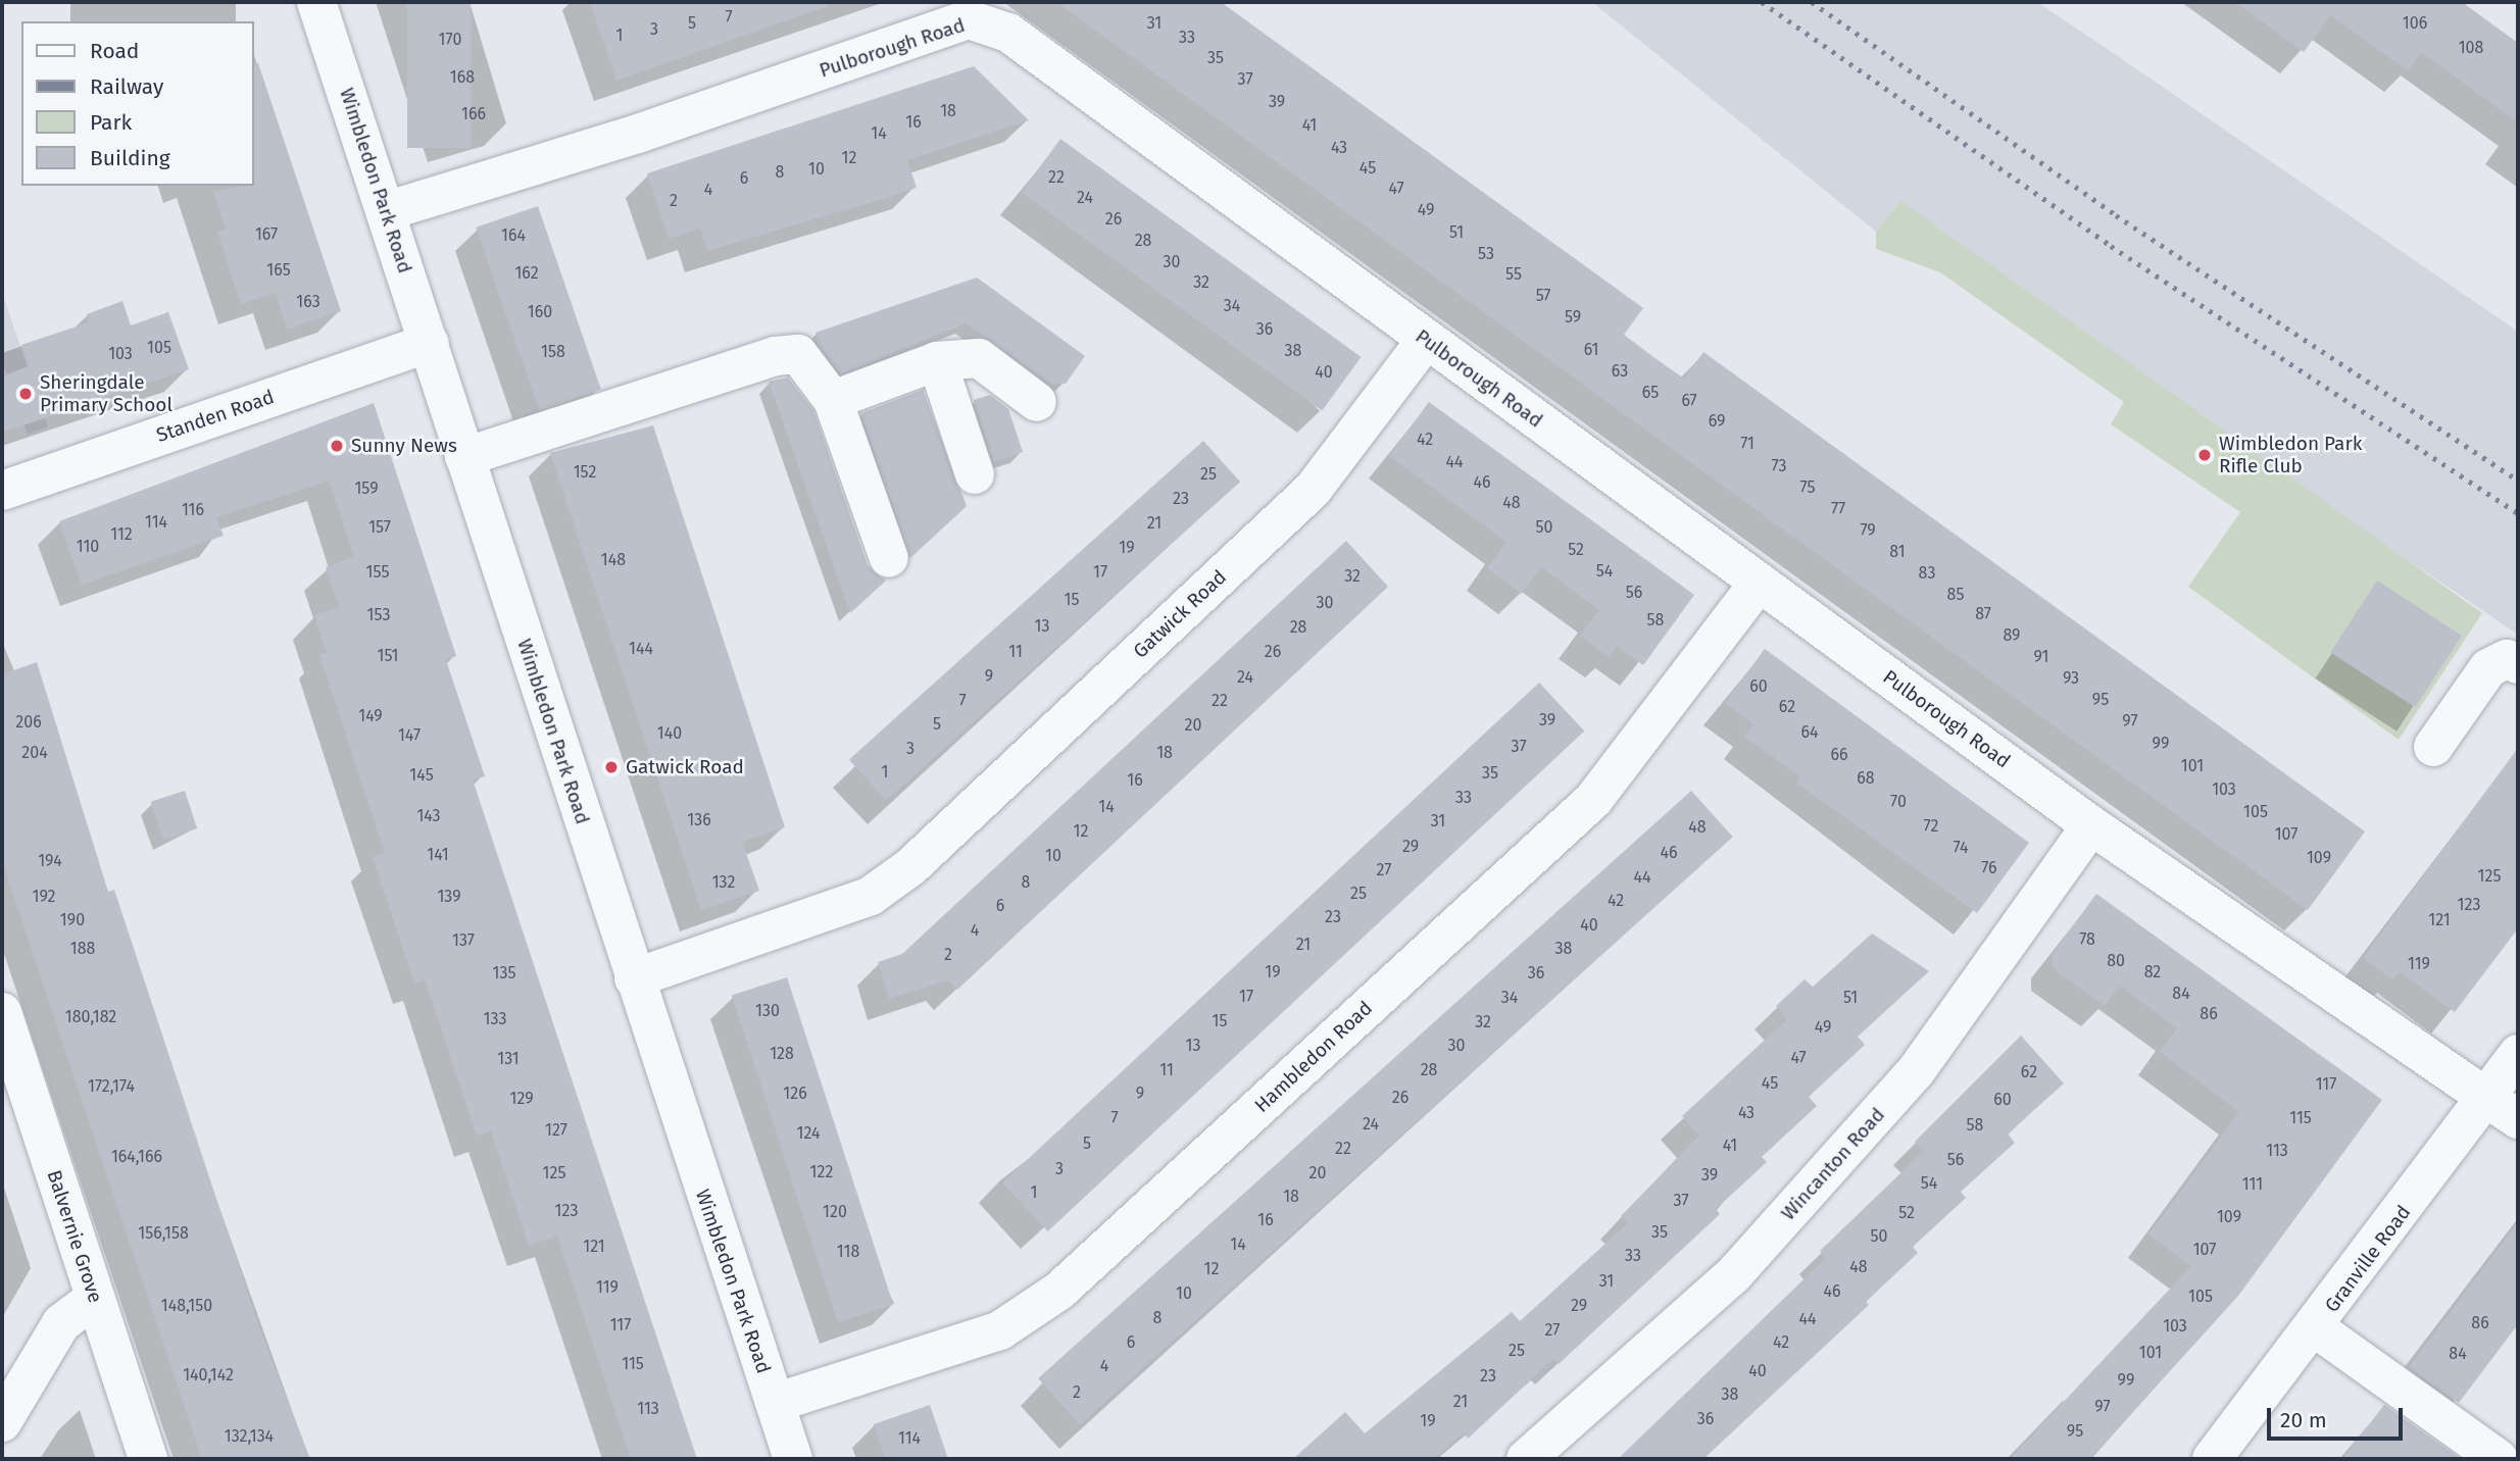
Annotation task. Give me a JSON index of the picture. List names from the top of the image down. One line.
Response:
{"streets":{"street":["Pulborough Road","Wimbledon Park Road","Standen Road","Gatwick Road","Hambledon Road","Wincanton Road","Balvernie Grove","Granville Road"]},"crossings":[["Pulborough Road","Wimbledon Park Road"],["Pulborough Road","Gatwick Road"],["Pulborough Road","Hambledon Road"],["Pulborough Road","Wincanton Road"],["Pulborough Road","Granville Road"],["Wimbledon Park Road","Standen Road"],["Wimbledon Park Road","Gatwick Road"],["Wimbledon Park Road","Hambledon Road"]],"places":["Sheringdale Primary School","Sunny News","Wimbledon Park Rifle Club","Gatwick Road"],"house_numbers":["7","5","31","106","3","1","33","170","108","35","168","37","39","18","166","16","41","14","43","12","45","10","8","22","6","47","4","24","2","49","26","51","167","164","28","53","30","165","162","55","32","57","163","34","160","59","36","105","61","38","158","103","63","40","65","67","69","42","71","44","73","152","25","46","75","159","23","48","77","116","114","21","157","50","79","112","110","19","52","81","148","54","155","17","83","32","56","85","15","30","87","153","58","13","28","89","144","11","26","151","91","9","24","93","60","95","7","22","62","149","39","97","206","5","20","64","140","147","99","37","3","204","18","66","101","1","35","145","68","16","103","33","70","14","105","143","136","31","72","48","12","107","29","74","46","141","10","109","194","76","27","125","44","132","8","25","192","139","42","123","6","23","190","121","40","4","78","137","21","188","38","2","80","119","19","82","135","36","84","17","34","51","130","86","180,182","133","15","32","49","13","30","128","47","131","11","28","62","45","117","172,174","126","9","26","129","60","43","7","115","24","58","127","124","5","41","22","113","164,166","56","3","122","125","20","39","54","111","1","18","37","123","120","52","109","16","35","156,158","50","14","121","107","118","33","48","12","31","119","46","10","105","148,150","29","8","44","86","117","103","27","6","42","25","101","84","115","4","40","140,142","23","99","2","38","21","97","113","36","19","95","132,134","114"],"legend":["Road","Railway","Park","Building"],"scale_bar":"20 m"}
